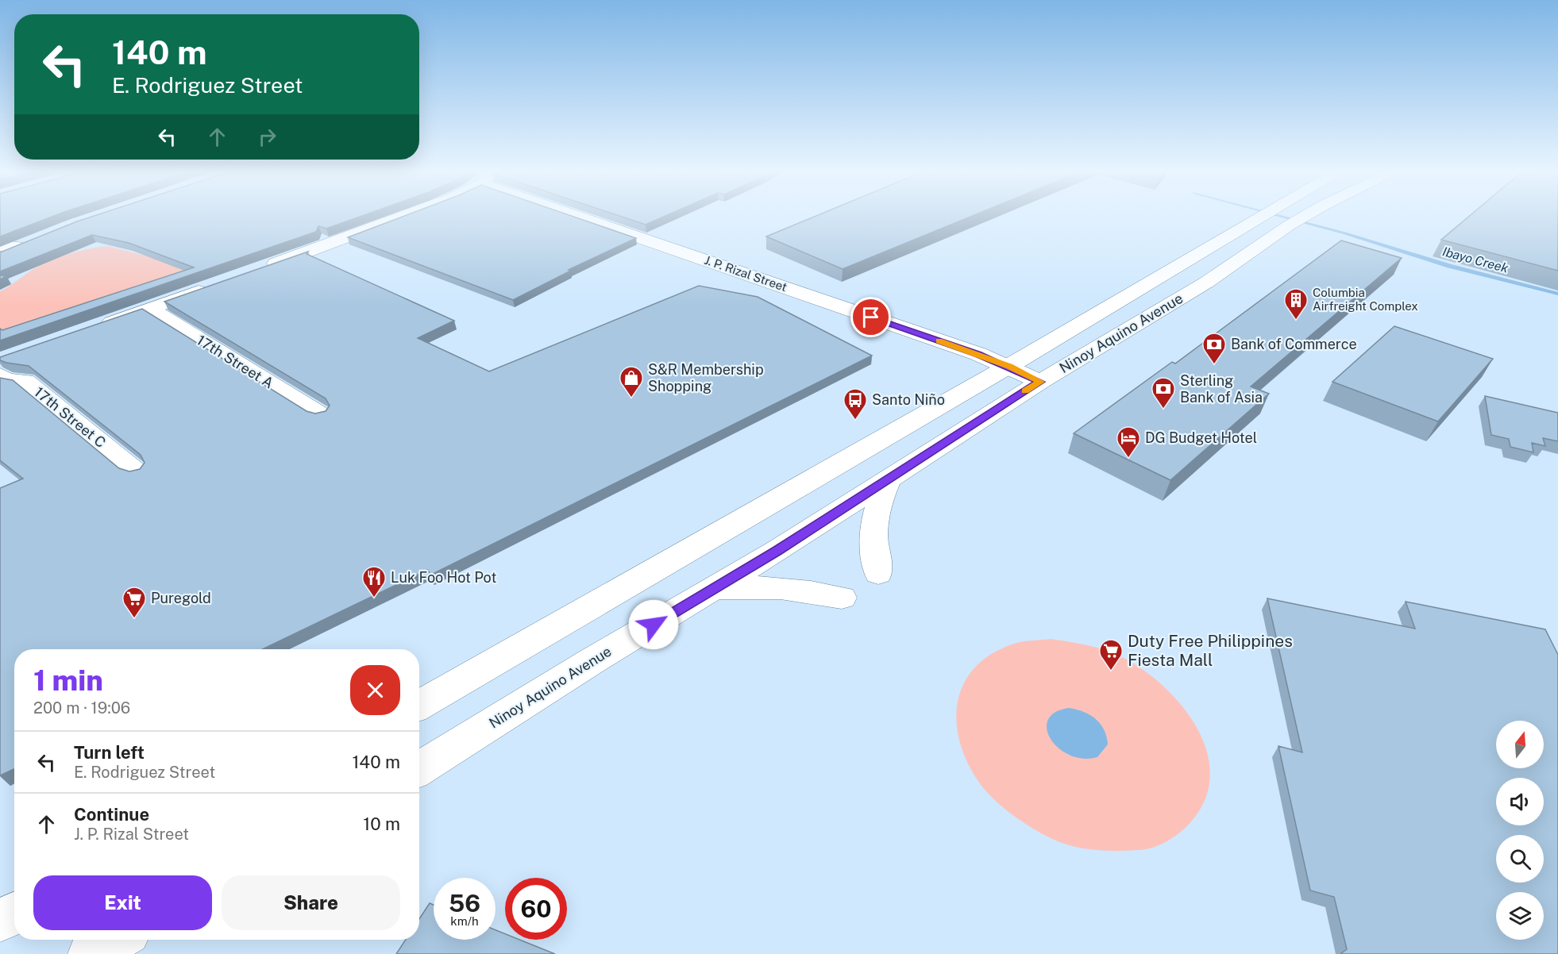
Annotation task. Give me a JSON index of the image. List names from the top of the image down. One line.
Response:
{"streets":{"main road":["J. P. Rizal Street","Ninoy Aquino Avenue","17th Street A","17th Street C"]},"crossings":[["J. P. Rizal Street","Ninoy Aquino Avenue"]],"water":["Ibayo Creek"],"places":{"building":["Columbia Airfreight Complex"],"bank":["Bank of Commerce","Sterling Bank of Asia"],"shop":["S&R Membership Shopping"],"bus stop":["Santo Niño"],"hotel":["DG Budget Hotel"],"restaurant":["Luk Foo Hot Pot"],"supermarket":["Puregold","Duty Free Philippines Fiesta Mall"]},"north":"top","page":{"turn":["140 m","E. Rodriguez Street"],"heading":["1 min","200 m · 19:06"],"list":[{"name":"Turn left","note":"E. Rodriguez Street","value":"140 m"},{"name":"Continue","note":"J. P. Rizal Street","value":"10 m"}],"buttons":["Exit","Share"],"speed":"56 km/h","limit":"60"}}
